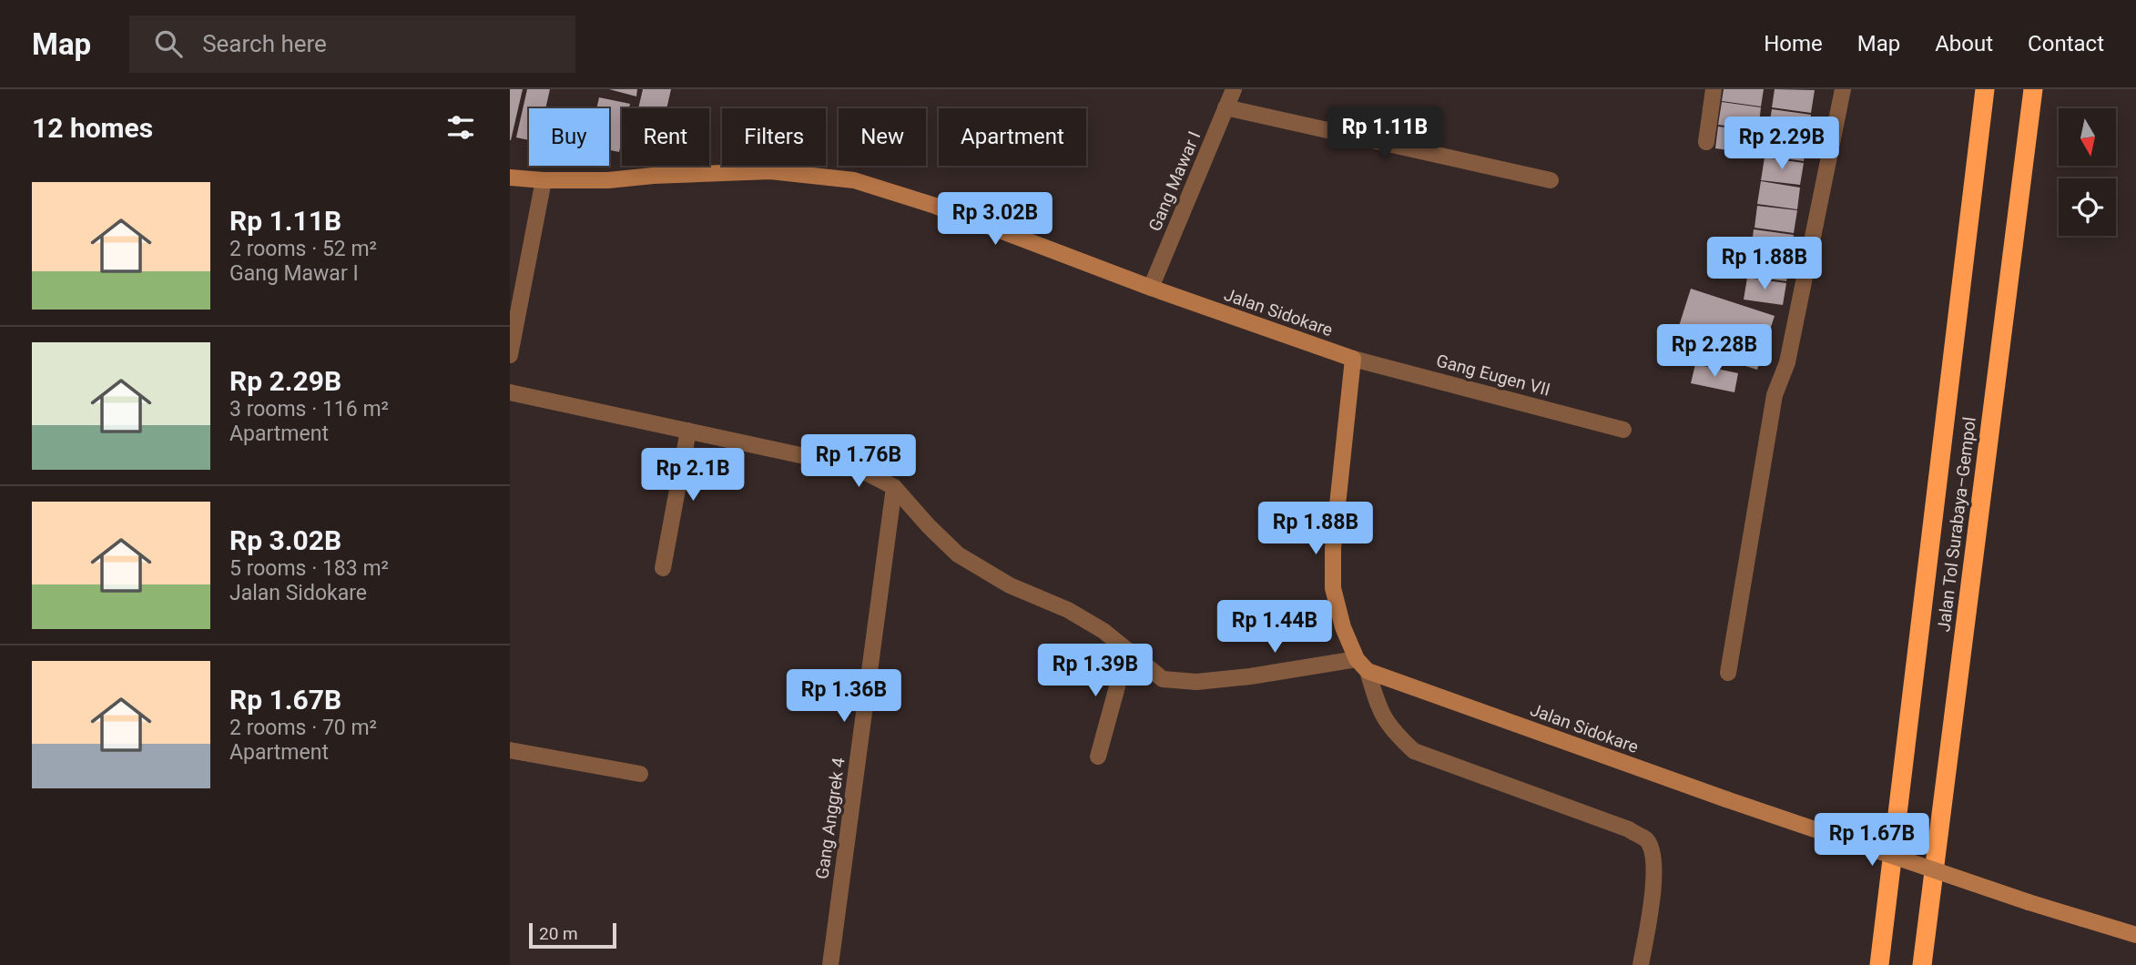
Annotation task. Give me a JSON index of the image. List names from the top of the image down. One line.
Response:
{"streets":{"highway":["Jalan Tol Surabaya–Gempol"],"street":["Gang Mawar I","Jalan Sidokare","Gang Eugen VII","Gang Anggrek 4"]},"crossings":[["Gang Mawar I","Jalan Sidokare"],["Jalan Sidokare","Gang Eugen VII"]],"scale_bar":"20 m","north":"bottom","page":{"header":"Map","search":"Search here","nav":["Home","Map","About","Contact"],"heading":"12 homes","price":["Rp 1.11B","Rp 2.29B","Rp 3.02B","Rp 1.88B","Rp 2.28B","Rp 1.76B","Rp 2.1B","Rp 1.88B","Rp 1.44B","Rp 1.39B","Rp 1.36B","Rp 1.67B"],"chip":["Buy","Rent","Filters","New","Apartment"],"list":[{"name":"Rp 1.11B","note":"2 rooms · 52 m² · Gang Mawar I"},{"name":"Rp 2.29B","note":"3 rooms · 116 m² · Apartment"},{"name":"Rp 3.02B","note":"5 rooms · 183 m² · Jalan Sidokare"},{"name":"Rp 1.67B","note":"2 rooms · 70 m² · Apartment"}],"scale":"20 m"}}
